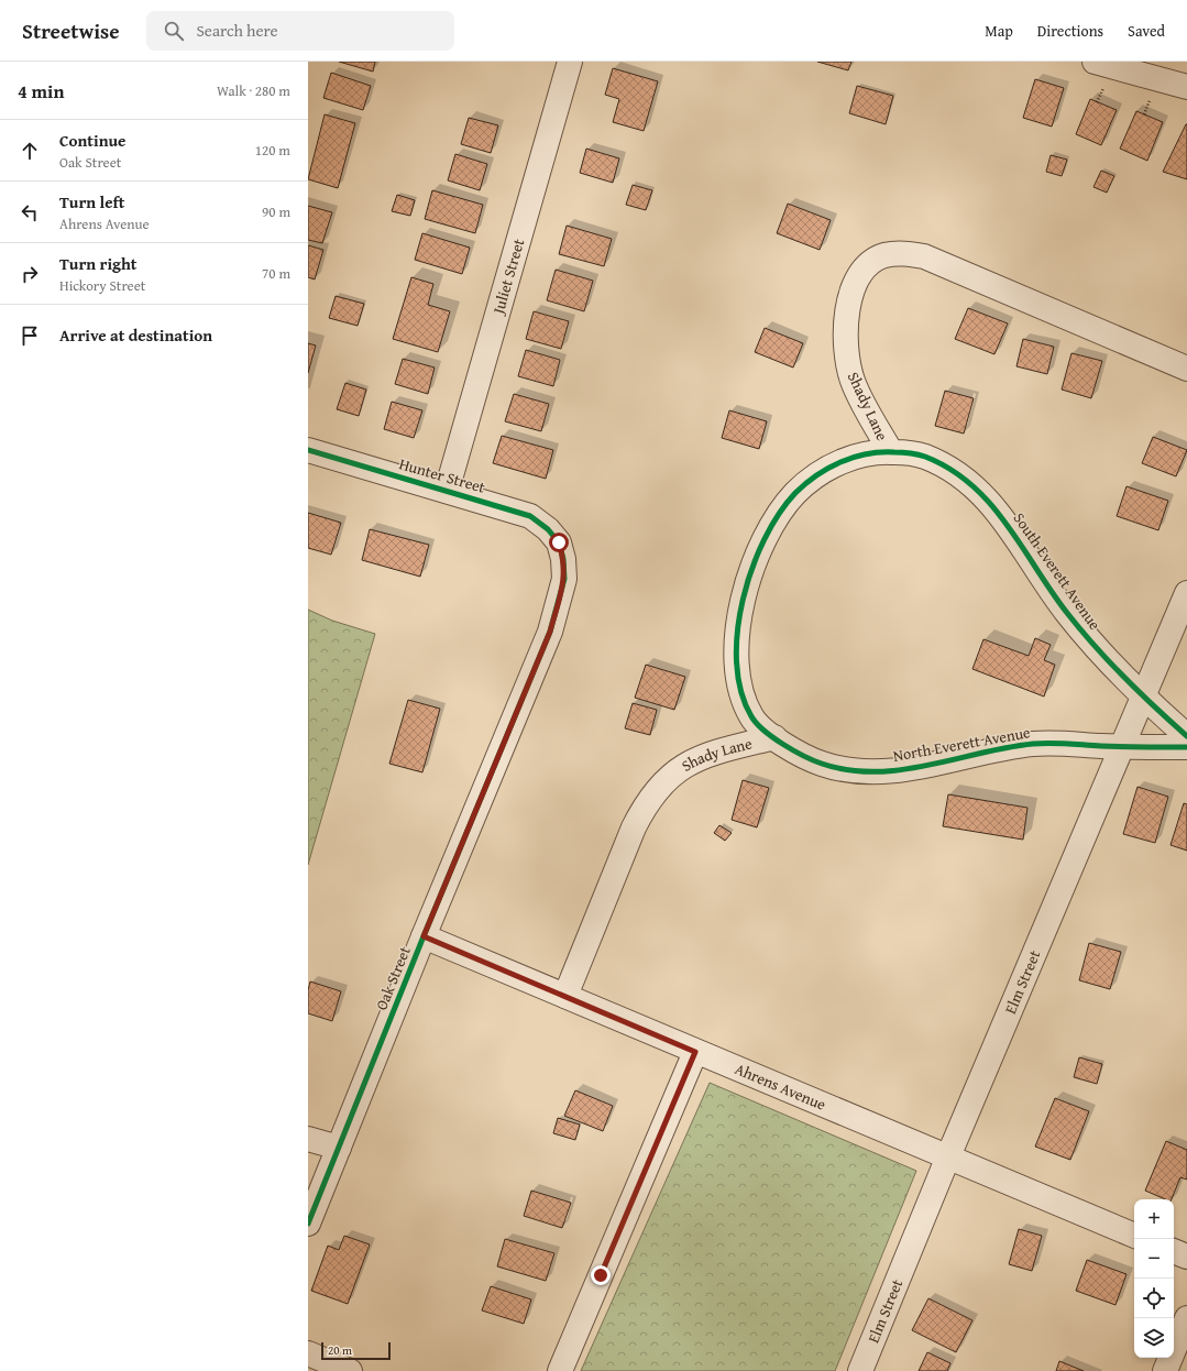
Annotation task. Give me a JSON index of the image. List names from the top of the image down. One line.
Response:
{"streets":{"street":["Juliet Street","Shady Lane","Hunter Street","South Everett Avenue","North Everett Avenue","Oak Street","Elm Street","Ahrens Avenue"]},"crossings":[["Juliet Street","Hunter Street"],["Shady Lane","South Everett Avenue"],["Shady Lane","North Everett Avenue"],["Shady Lane","Ahrens Avenue"],["Hunter Street","Oak Street"],["South Everett Avenue","Elm Street"],["North Everett Avenue","Elm Street"],["Oak Street","Ahrens Avenue"],["Elm Street","Ahrens Avenue"]],"scale_bar":"20 m","page":{"header":"Streetwise","search":"Search here","nav":["Map","Directions","Saved"],"heading":["4 min","Walk · 280 m"],"list":[["Continue","Oak Street","120 m"],["Turn left","Ahrens Avenue","90 m"],["Turn right","Hickory Street","70 m"],"Arrive at destination"],"map_buttons":["+","−"],"scale":"20 m"}}
